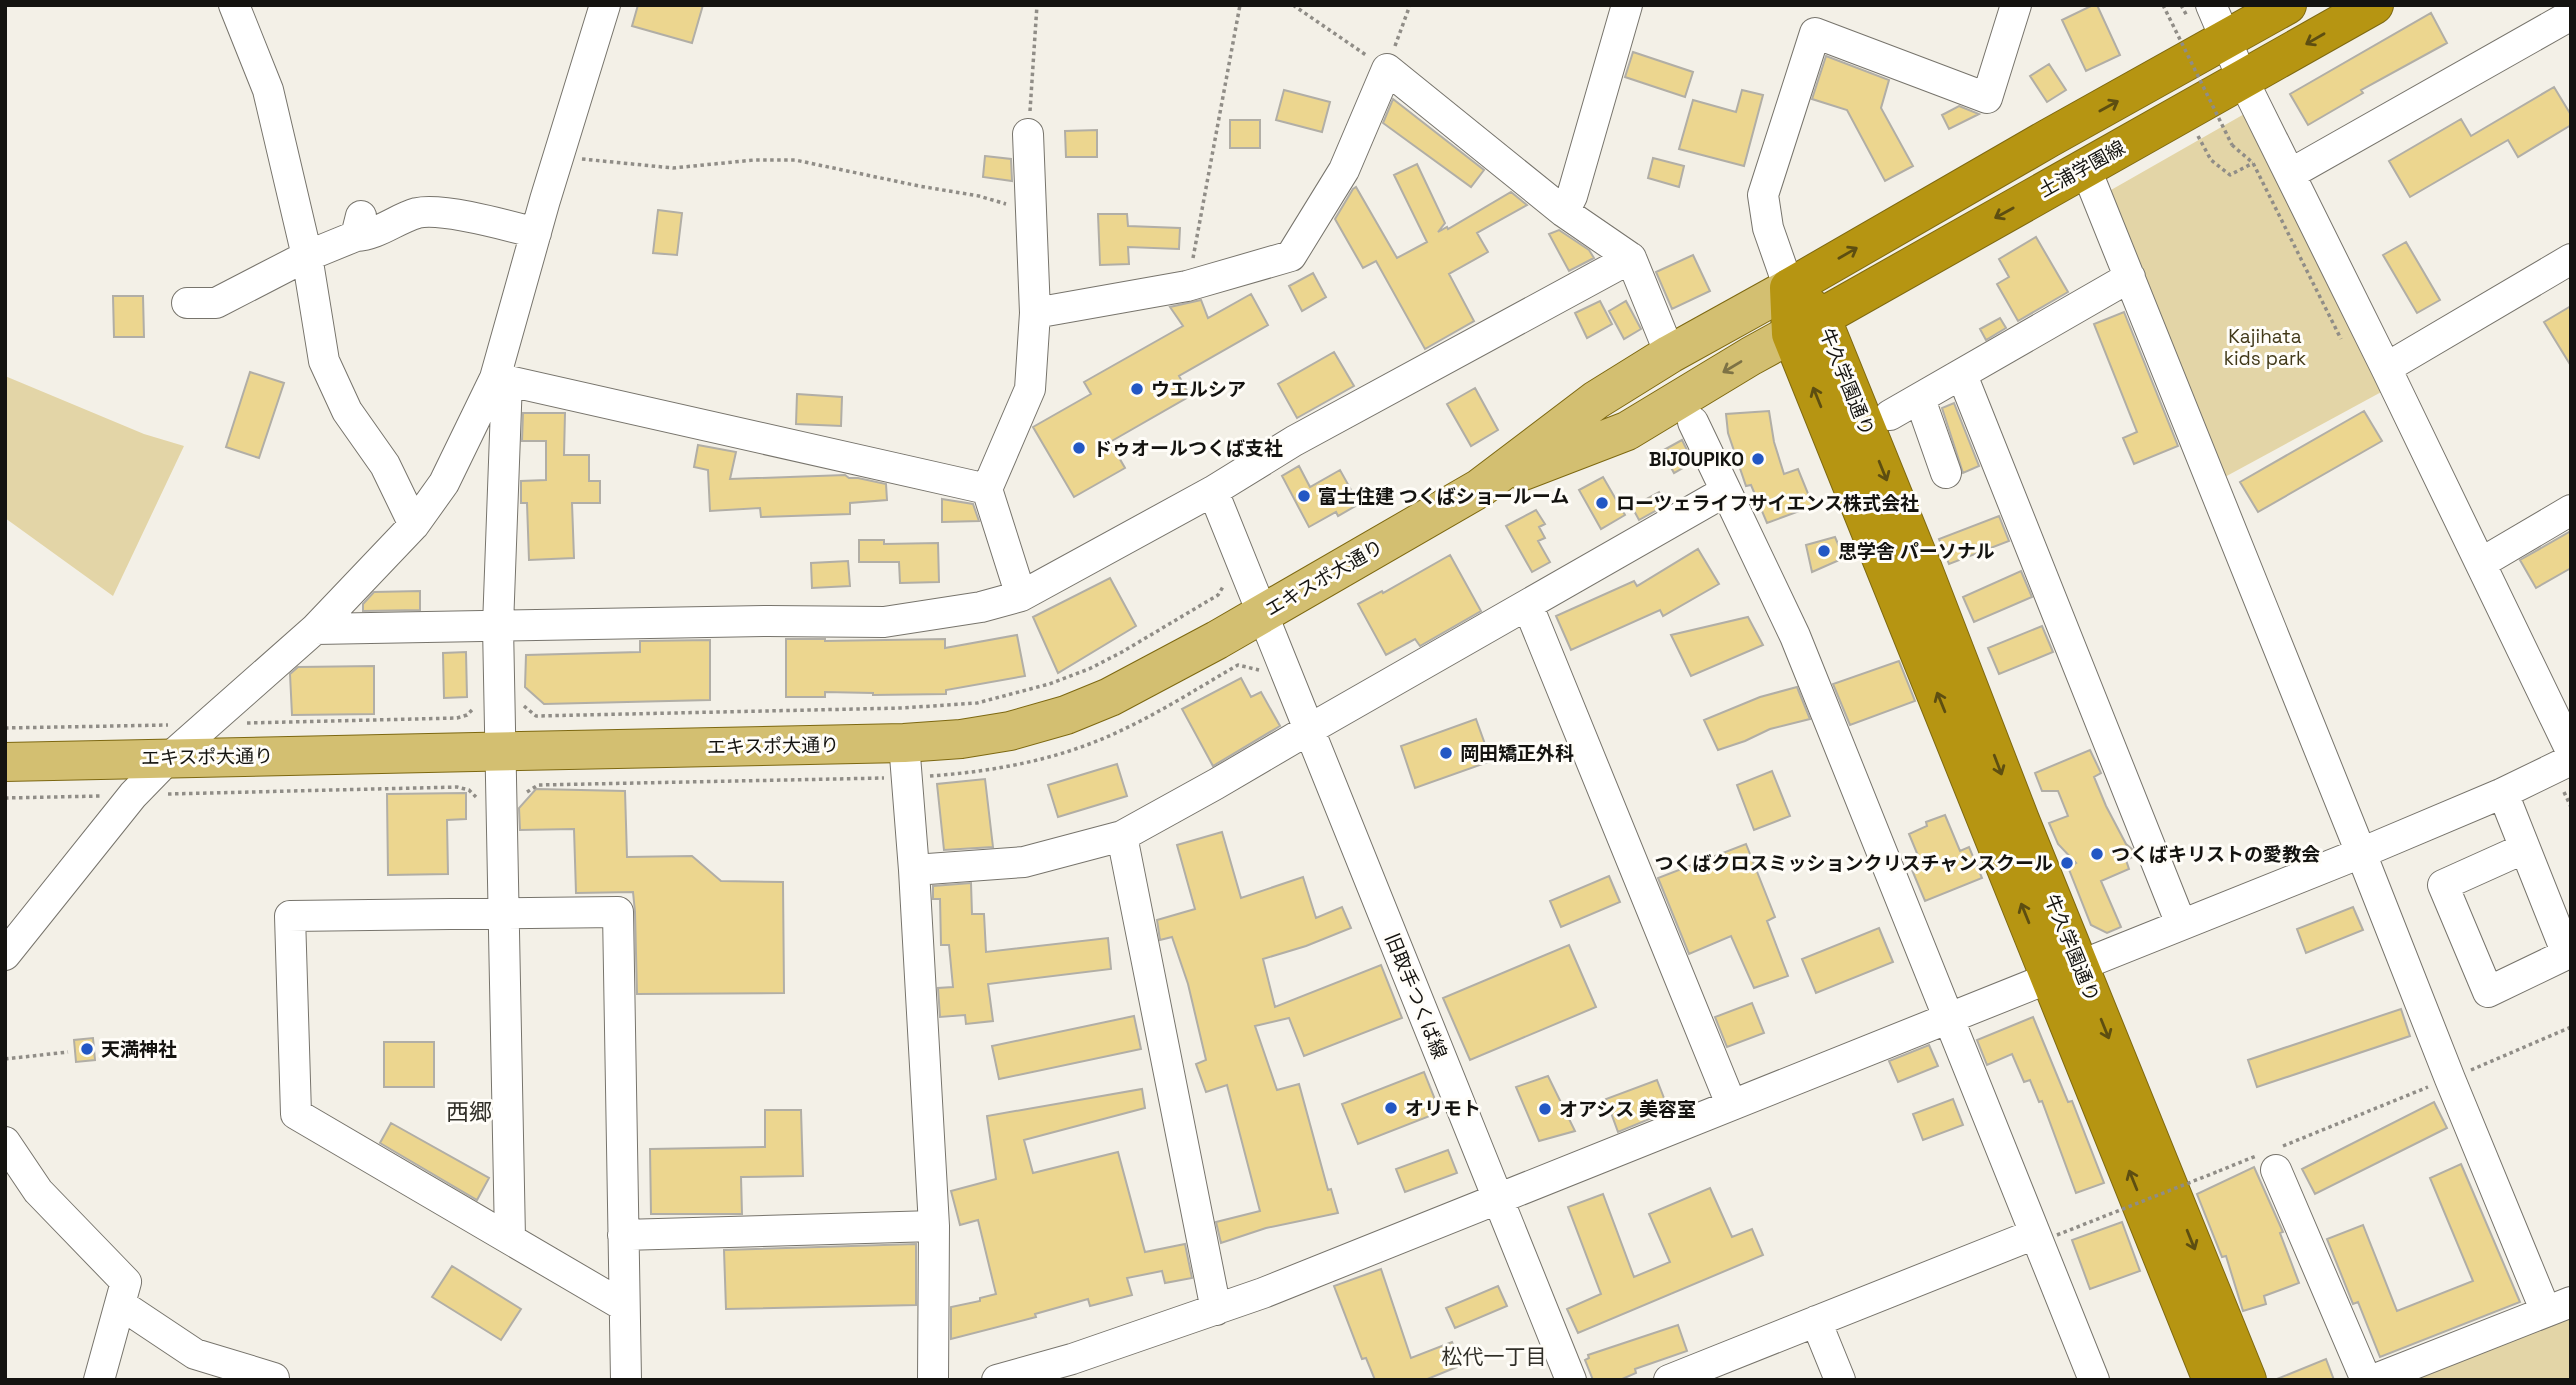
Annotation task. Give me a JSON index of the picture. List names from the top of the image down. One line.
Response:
{"streets":{"highway":["土浦学園線","牛久学園通り"],"main road":["エキスポ大通り"],"street":["旧取手つくば線"]},"crossings":[["土浦学園線","牛久学園通り"],["土浦学園線","エキスポ大通り"],["牛久学園通り","エキスポ大通り"],["エキスポ大通り","旧取手つくば線"]],"districts":["西郷","松代一丁目"],"parks":["Kajihata kids park"],"places":["ウエルシア","ドゥオールつくば支社","BIJOUPIKO","富士住建 つくばショールーム","ローツェライフサイエンス株式会社","思学舎 パーソナル","岡田矯正外科","つくばキリストの愛教会","つくばクロスミッションクリスチャンスクール","天満神社","オリモト","オアシス 美容室"]}
